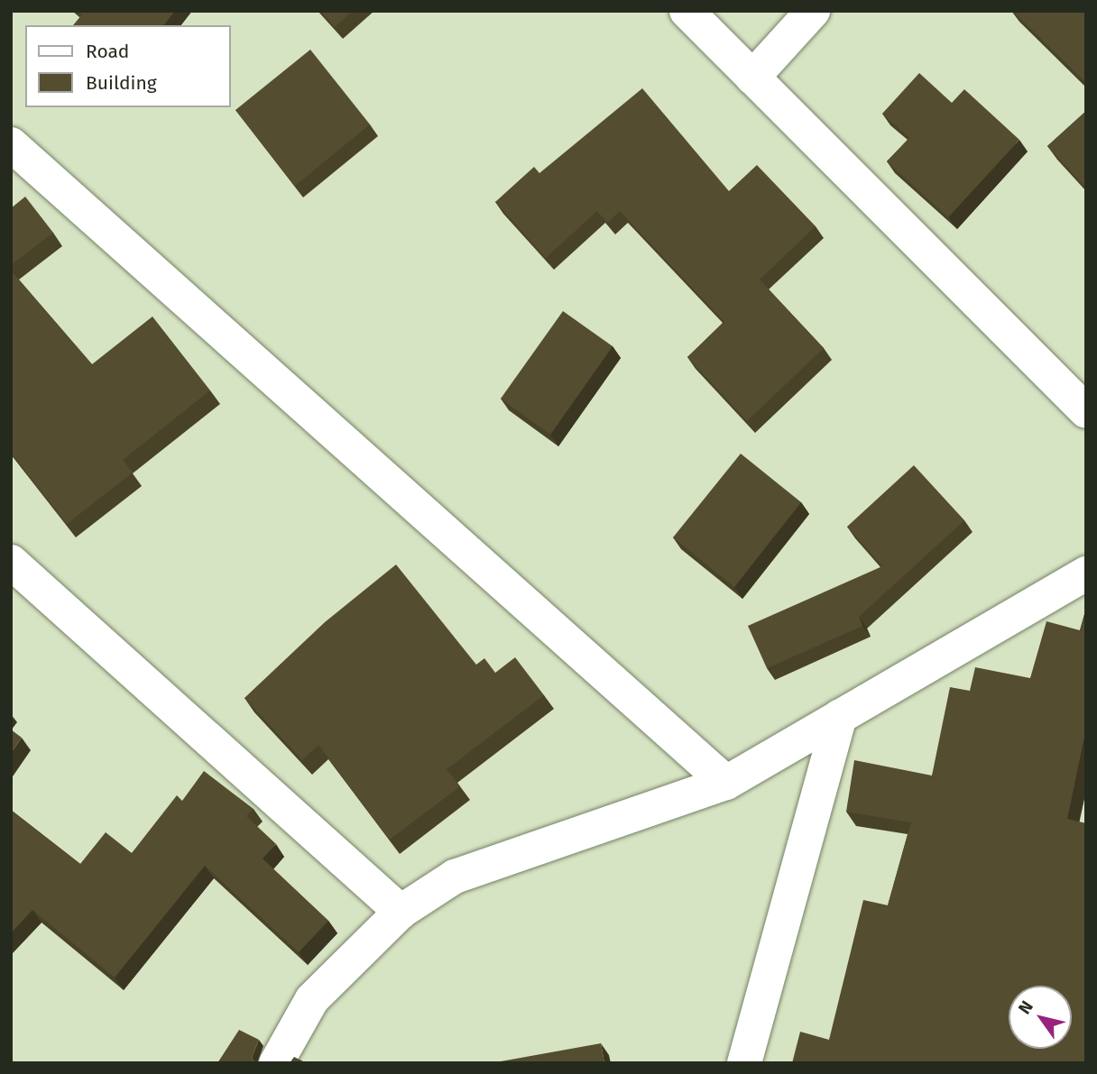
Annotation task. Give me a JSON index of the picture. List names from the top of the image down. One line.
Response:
{"legend":["Road","Building"],"north":"top left"}
